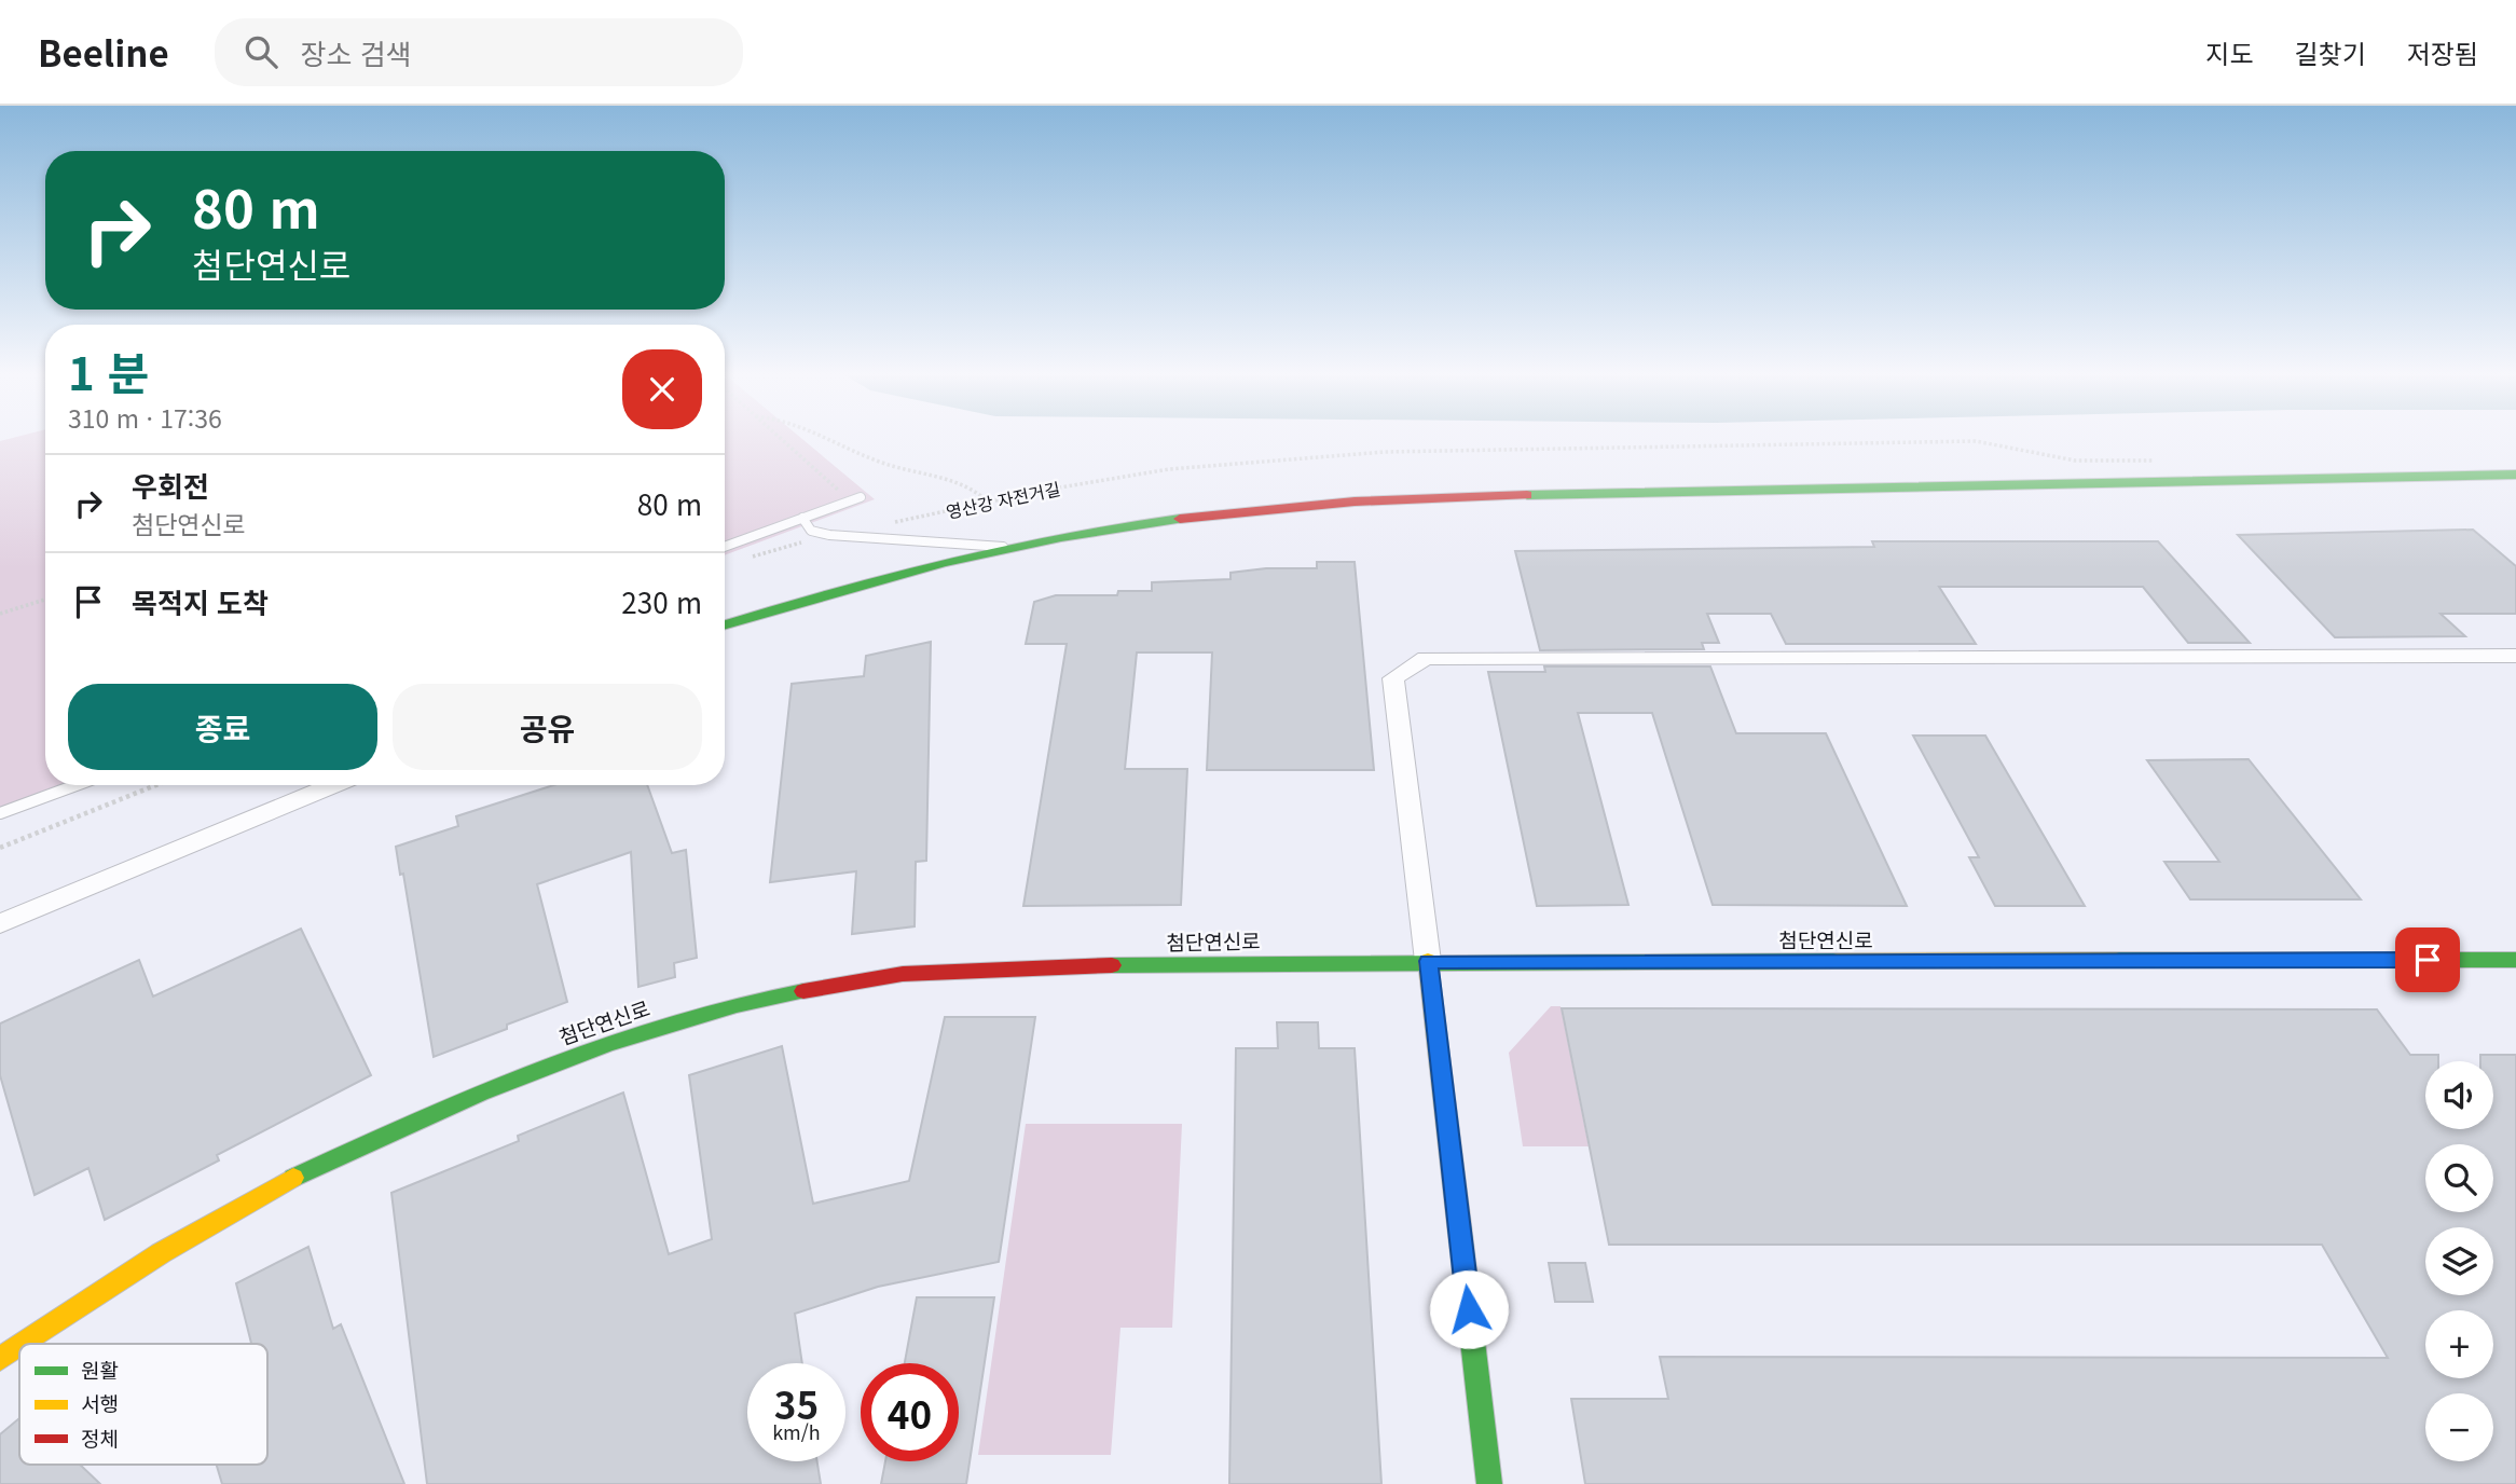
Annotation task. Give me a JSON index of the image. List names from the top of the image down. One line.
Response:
{"streets":{"street":["첨단연신로"],"path":["영산강 자전거길"]},"legend":["원활","서행","정체"],"page":{"header":"Beeline","search":"장소 검색","nav":["지도","길찾기","저장됨"],"turn":["80 m","첨단연신로"],"heading":["1 분","310 m · 17:36"],"list":[{"name":"우회전","note":"첨단연신로","value":"80 m"},{"name":"목적지 도착","value":"230 m"}],"buttons":["종료","공유"],"map_buttons":["+","−"],"speed":"35 km/h","limit":"40"}}
